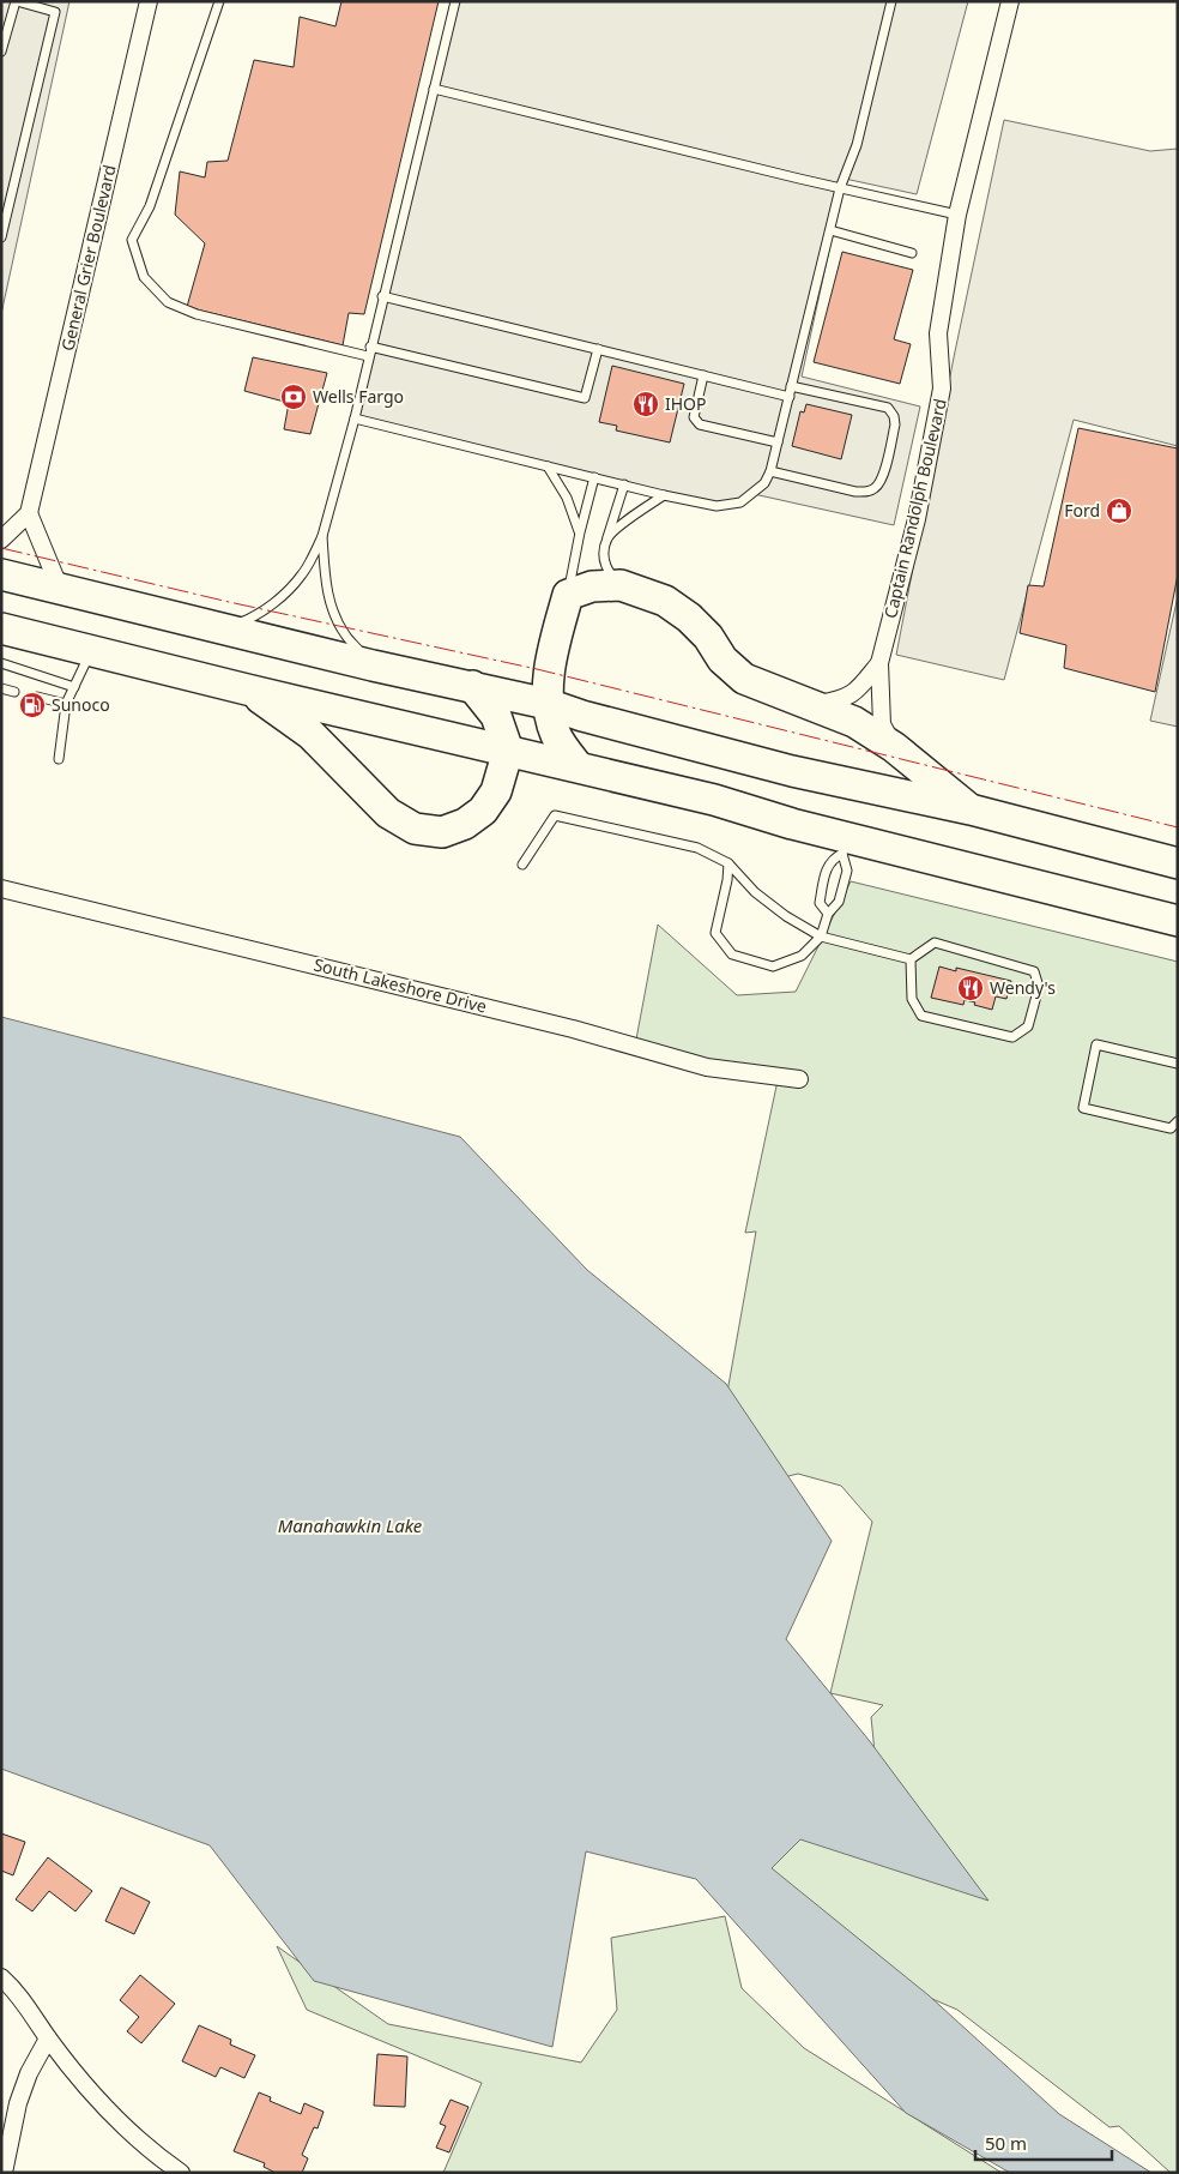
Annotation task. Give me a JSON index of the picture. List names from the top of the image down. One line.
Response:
{"streets":{"street":["General Grier Boulevard","Captain Randolph Boulevard","South Lakeshore Drive"]},"water":["Manahawkin Lake"],"places":{"bank":["Wells Fargo"],"restaurant":["IHOP","Wendy's"],"shop":["Ford"],"fuel station":["Sunoco"]},"scale_bar":"50 m"}
